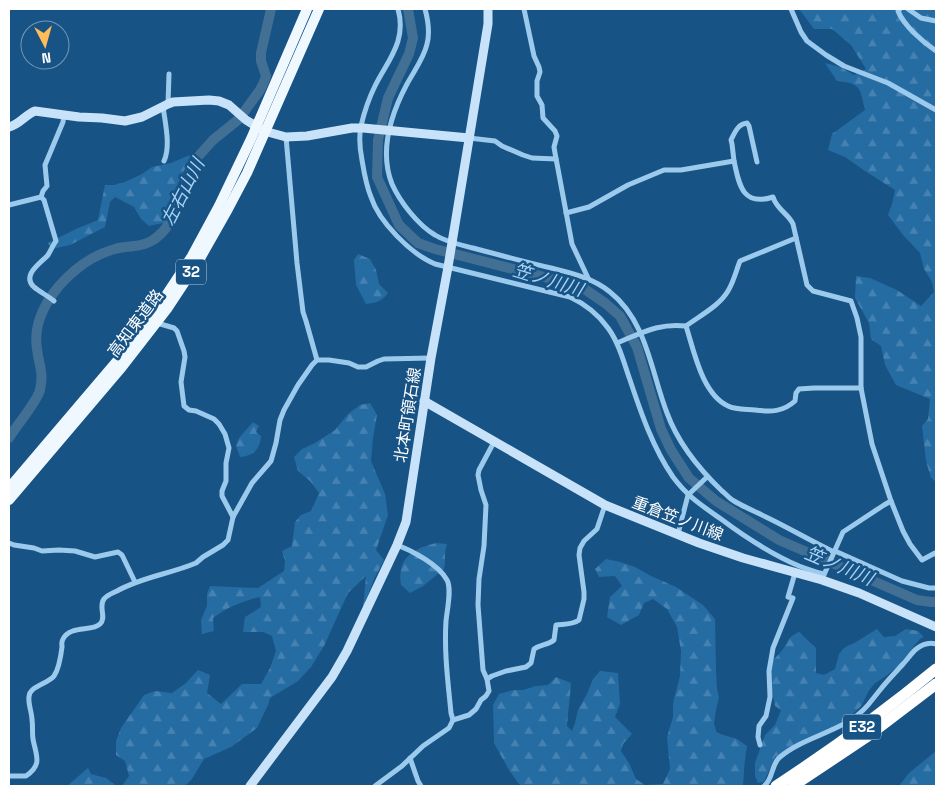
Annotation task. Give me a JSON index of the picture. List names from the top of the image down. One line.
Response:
{"streets":{"highway":["32","高知東道路","E32"],"main road":["北本町領石線","重倉笠ノ川線"]},"crossings":[["北本町領石線","重倉笠ノ川線"]],"water":["左右山川","笠ノ川川"],"north":"bottom"}
